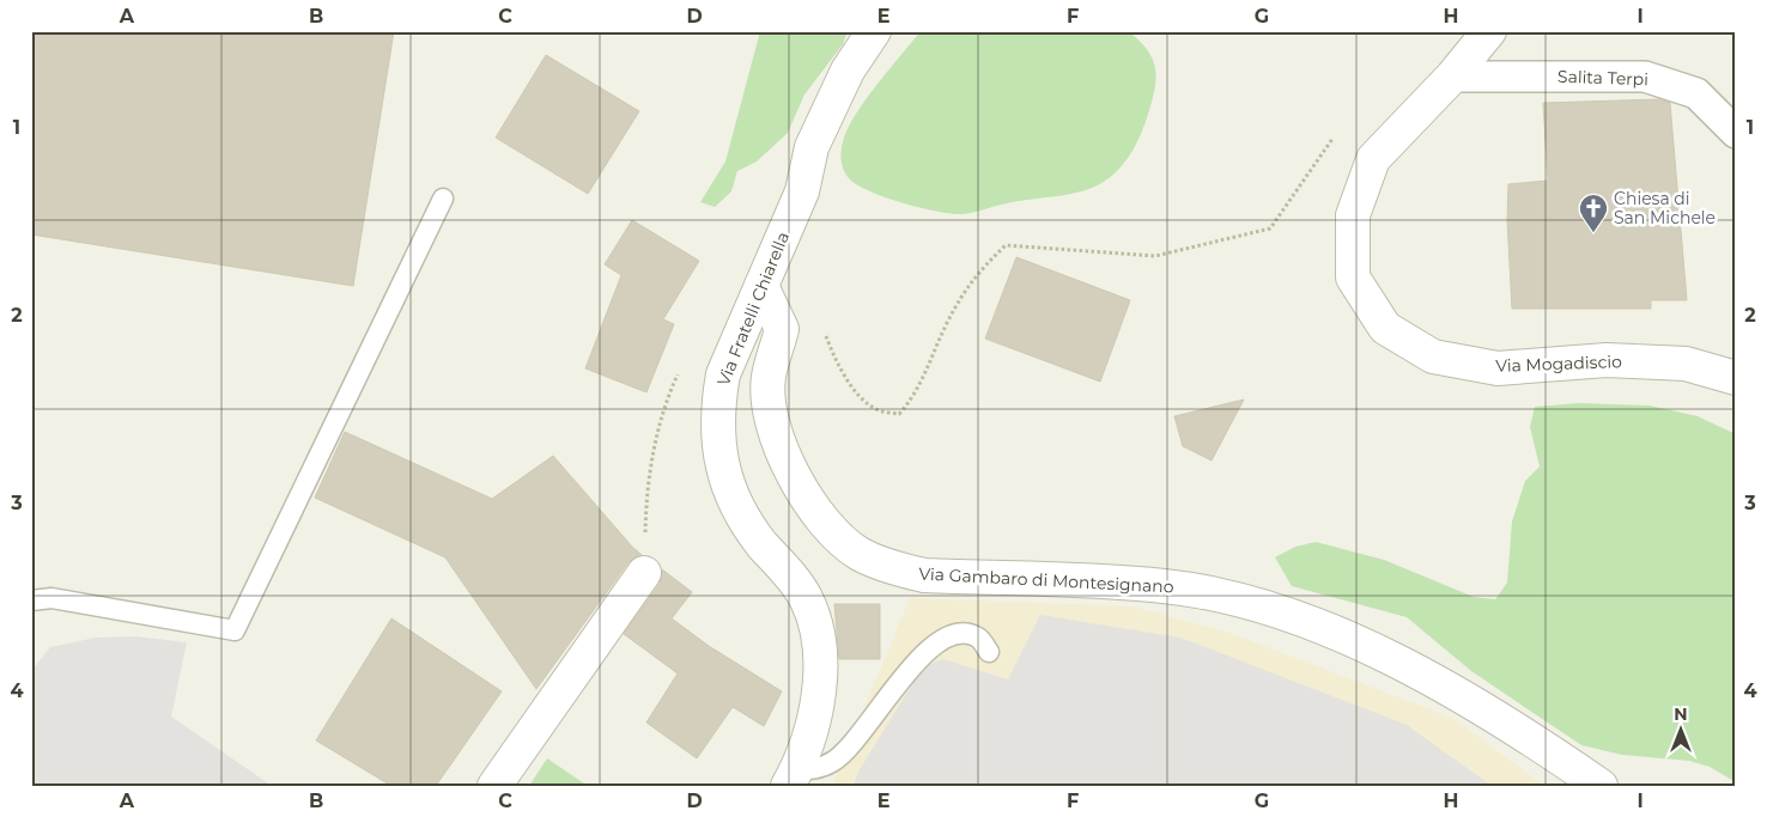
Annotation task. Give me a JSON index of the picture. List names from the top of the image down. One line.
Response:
{"streets":{"street":["Salita Terpi","Via Fratelli Chiarella","Via Mogadiscio","Via Gambaro di Montesignano"]},"crossings":[["Salita Terpi","Via Mogadiscio"],["Via Fratelli Chiarella","Via Gambaro di Montesignano"]],"places":{"church":["Chiesa di San Michele"]},"north":"top","grid":{"columns":["A","B","C","D","E","F","G","H","I"],"rows":["1","2","3","4"]}}
